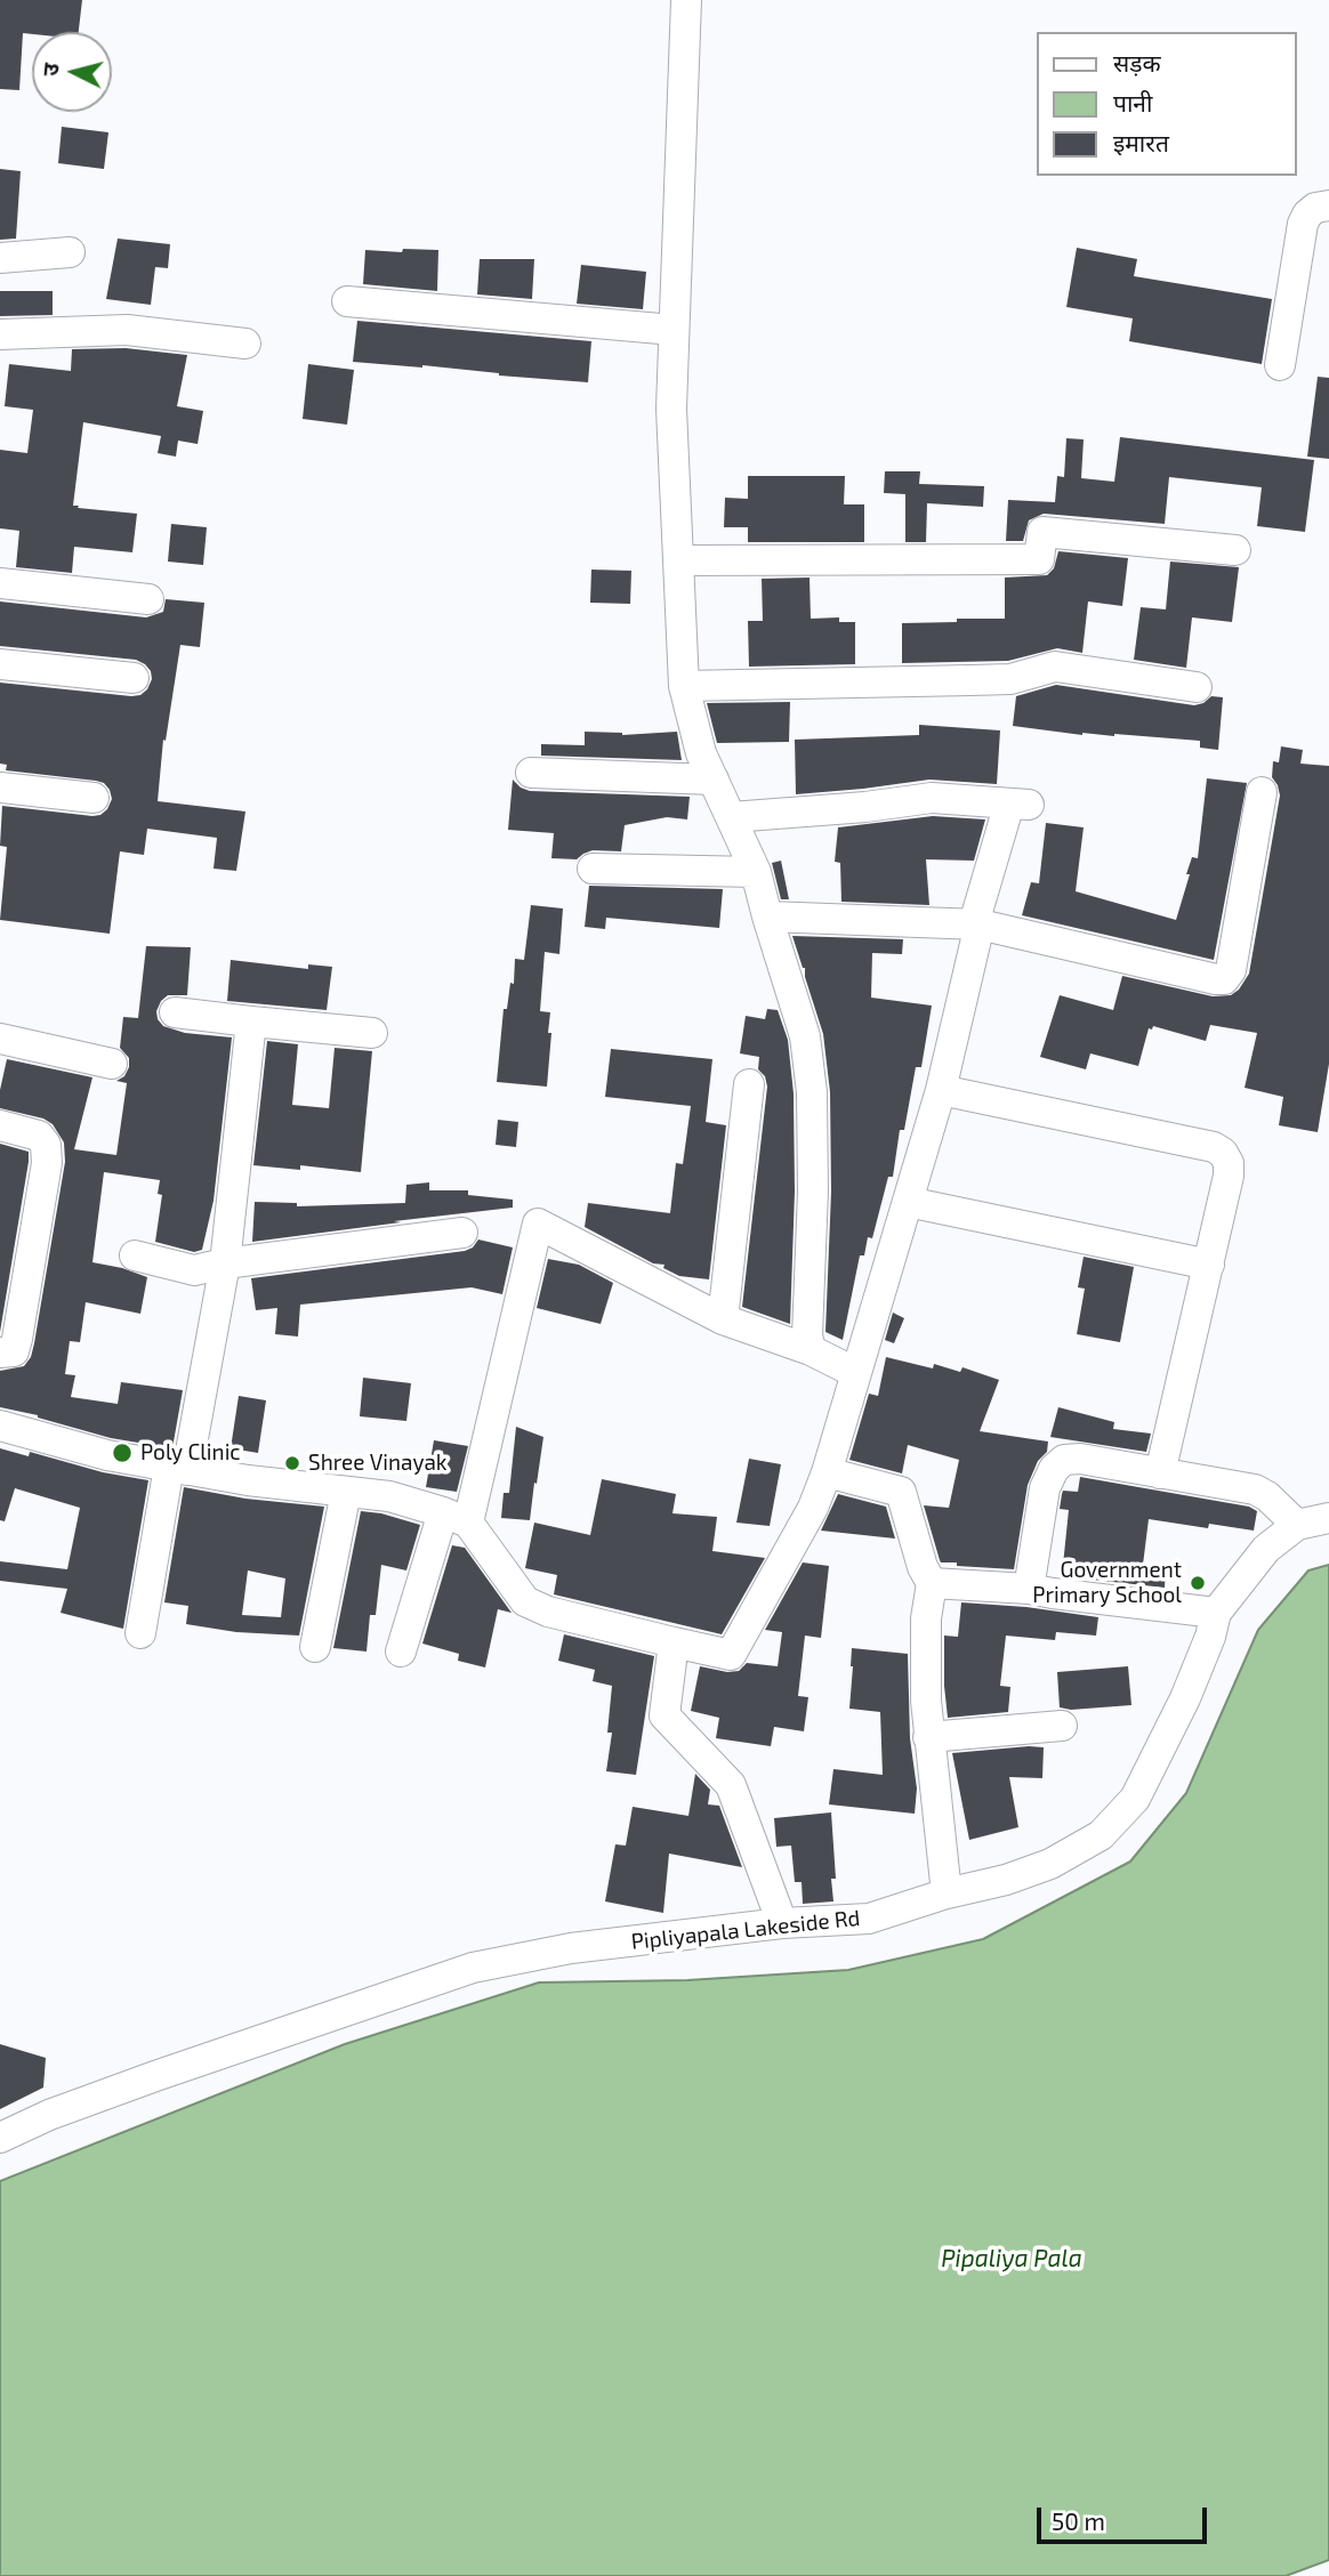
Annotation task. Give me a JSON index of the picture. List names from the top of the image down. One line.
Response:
{"streets":{"street":["Pipliyapala Lakeside Rd"]},"water":["Pipaliya Pala"],"places":["Poly Clinic","Shree Vinayak","Government Primary School"],"legend":["सड़क","पानी","इमारत"],"scale_bar":"50 m","north":"left"}
